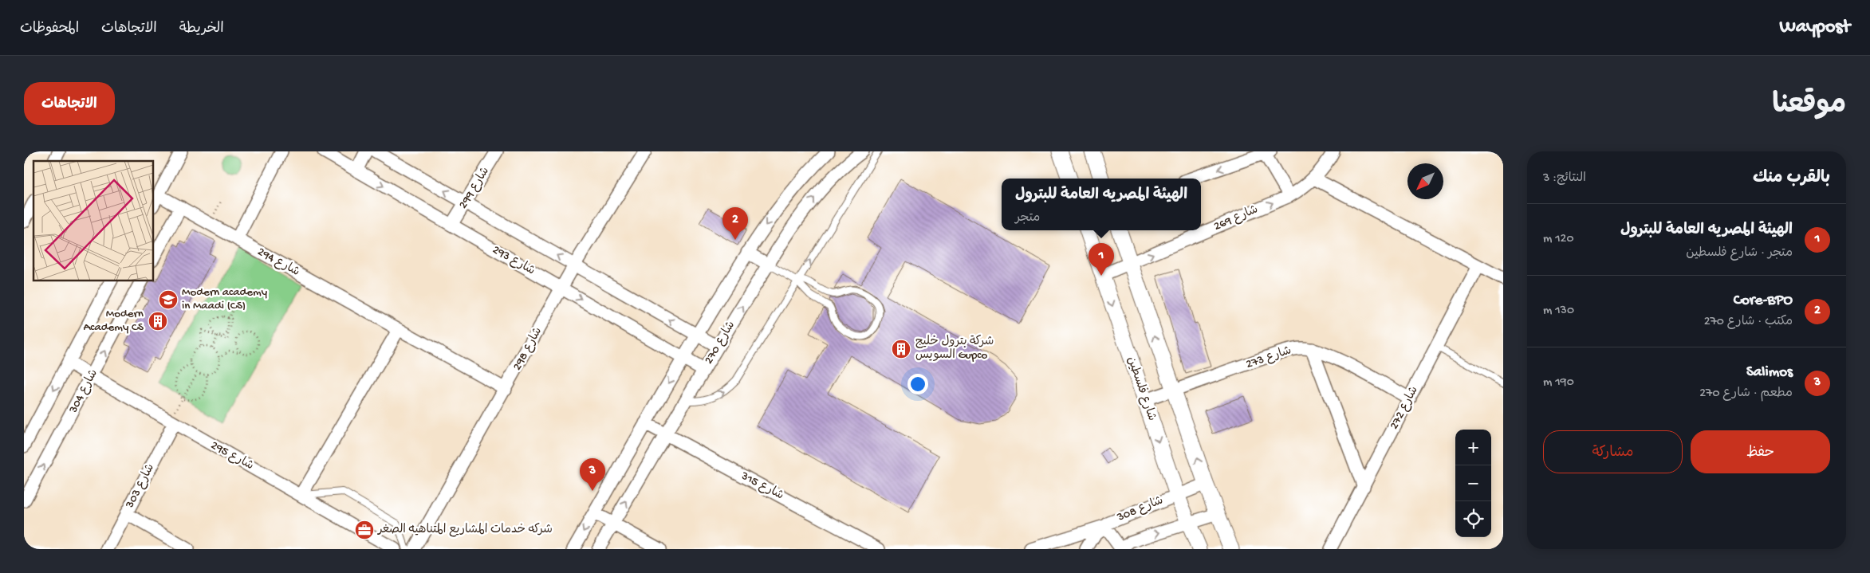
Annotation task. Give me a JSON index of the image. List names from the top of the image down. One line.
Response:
{"streets":{"street":["شارع 299","شارع 269","شارع 293","شارع 294","شارع 270","شارع 298","شارع 273","شارع فلسطين","شارع 304","شارع 272","شارع 295","شارع 303","شارع 315","شارع 308"]},"crossings":[["شارع 299","شارع 293"],["شارع 269","شارع فلسطين"],["شارع 293","شارع 270"],["شارع 293","شارع 298"],["شارع 294","شارع 298"],["شارع 270","شارع 315"],["شارع 273","شارع فلسطين"],["شارع 273","شارع 272"],["شارع فلسطين","شارع 308"],["شارع 304","شارع 295"],["شارع 295","شارع 303"]],"places":{"school or university":["Modern academy in Maadi (CS)"],"building":["Modern Academy CS","شركة بترول خليج السويس Gupco"],"office":["شركه خدمات المشاريع المتناهيه الصغر"]},"north":"bottom left","page":{"header":"Waypost","nav":["الخريطة","الاتجاهات","المحفوظات"],"title":"موقعنا","buttons":["الاتجاهات",["حفظ","مشاركة"]],"heading":["بالقرب منك","النتائج: 3"],"popup":["الهيئة المصريه العامة للبترول","متجر"],"list":[{"mark":"1","name":"الهيئة المصريه العامة للبترول","note":"متجر · شارع فلسطين","value":"120 m"},{"mark":"2","name":"Core-BPO","note":"مكتب · شارع 270","value":"130 m"},{"mark":"3","name":"Salimos","note":"مطعم · شارع 270","value":"190 m"}],"pins":["2","1","3"],"map_buttons":["+","−"]}}
